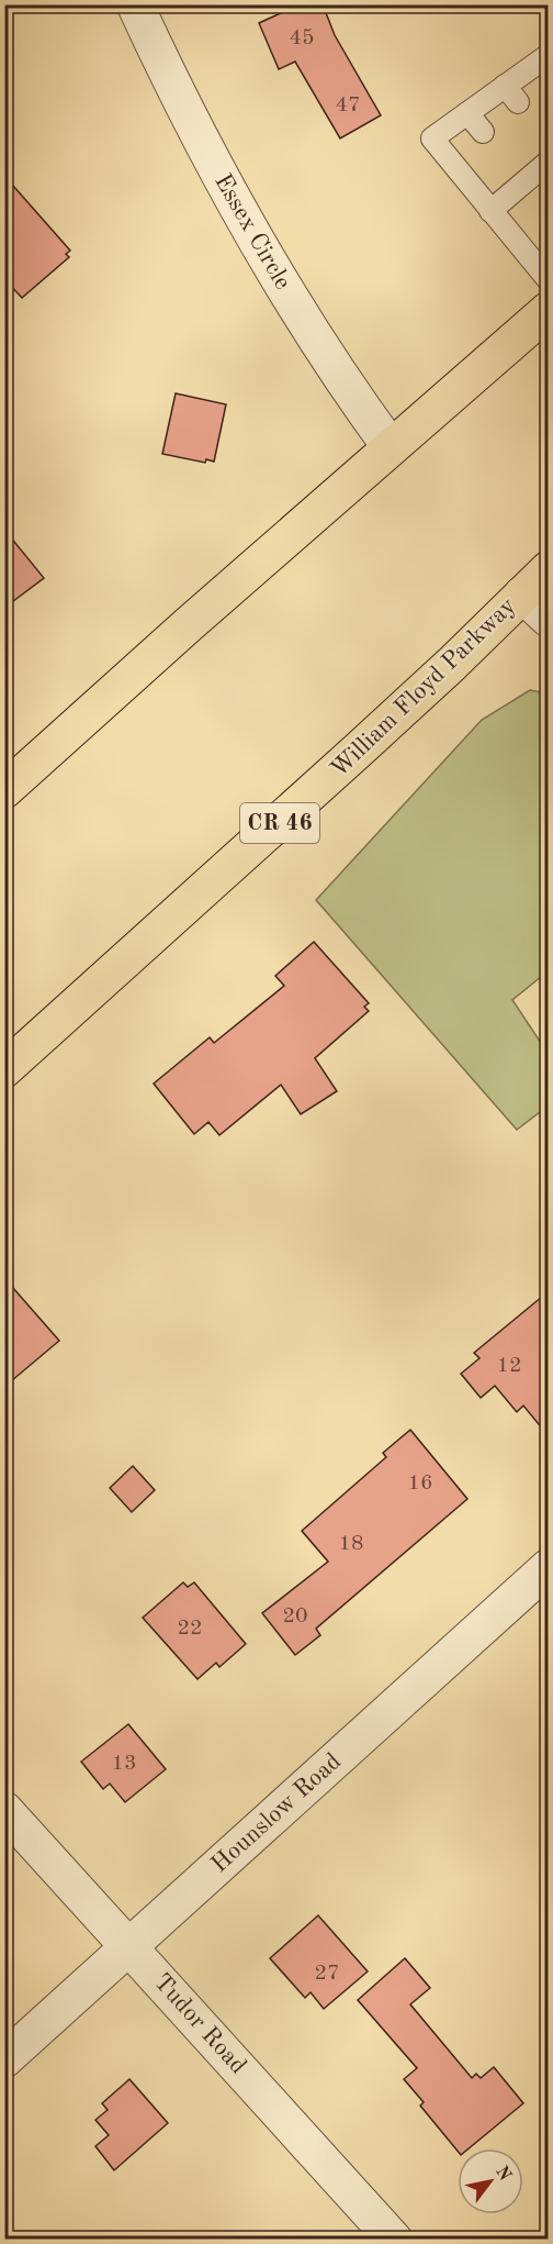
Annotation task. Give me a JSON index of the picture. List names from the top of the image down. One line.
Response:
{"streets":{"highway":["William Floyd Parkway","CR 46"],"street":["Essex Circle","Hounslow Road","Tudor Road"]},"crossings":[["Hounslow Road","Tudor Road"]],"house_numbers":["45","47","12","16","18","20","22","13","27"],"north":"top right"}
